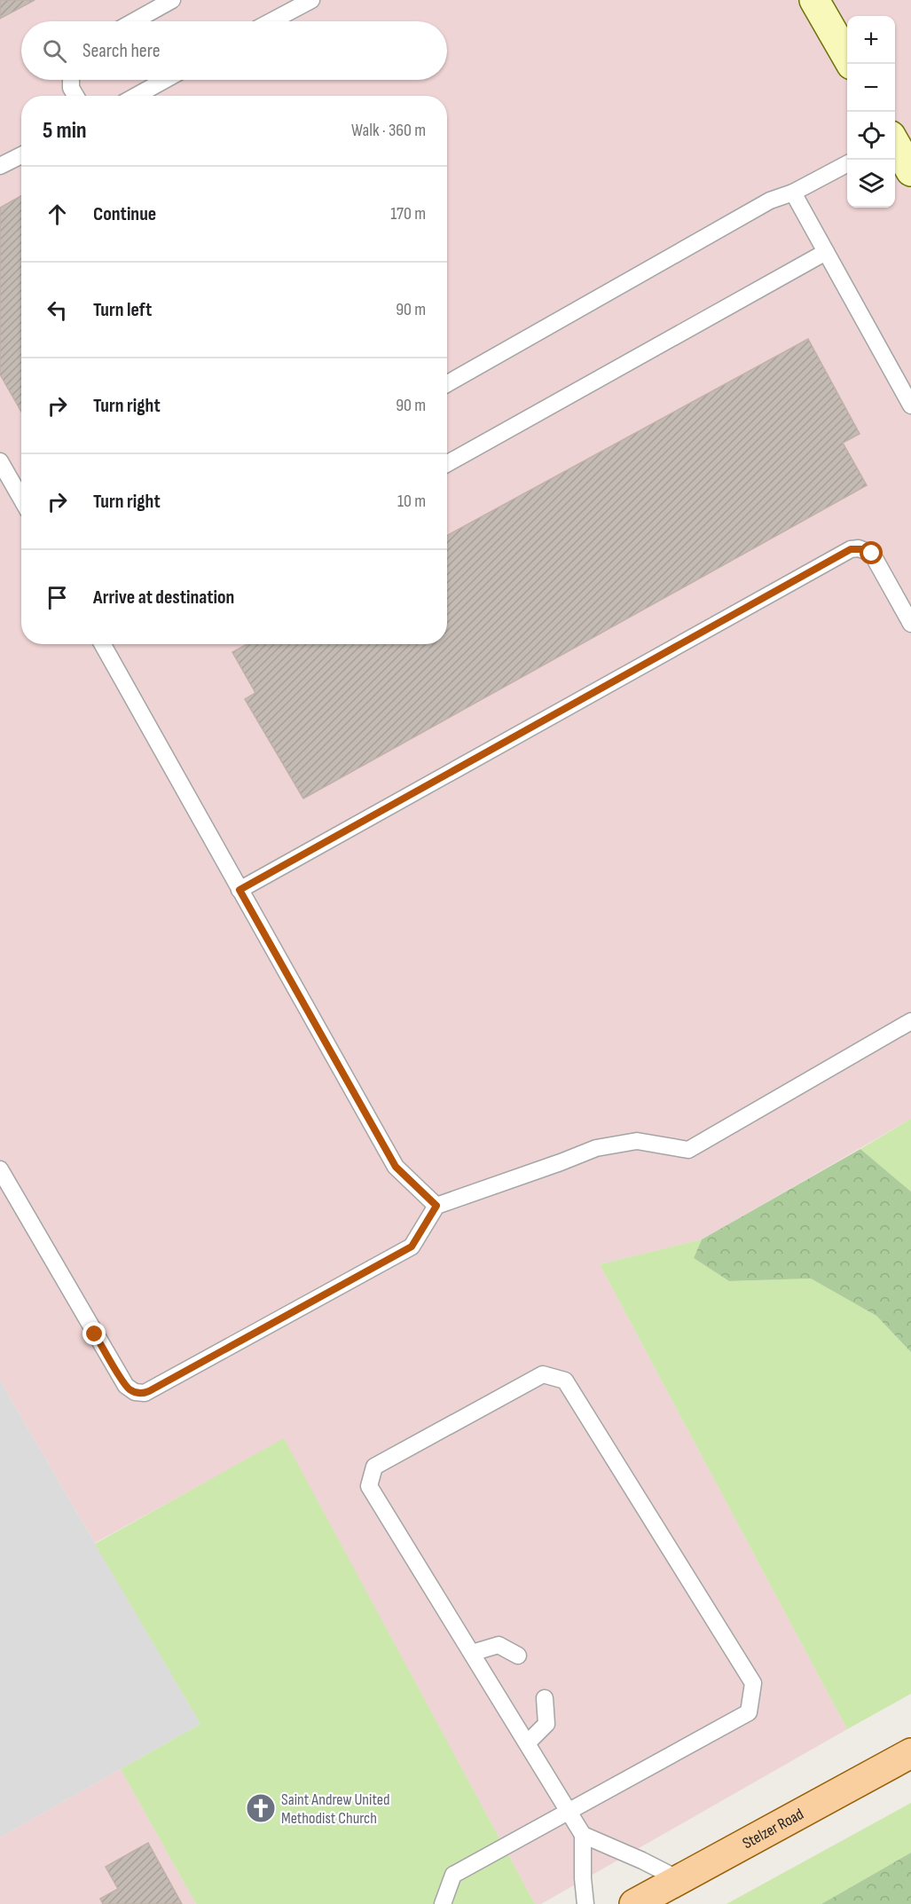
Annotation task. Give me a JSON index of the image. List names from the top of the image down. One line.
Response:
{"streets":{"main road":["Stelzer Road"]},"places":{"church":["Saint Andrew United Methodist Church"]},"page":{"map_buttons":["+","−"],"search":"Search here","heading":["5 min","Walk · 360 m"],"list":[["Continue","170 m"],["Turn left","90 m"],["Turn right","90 m"],["Turn right","10 m"],"Arrive at destination"]}}
